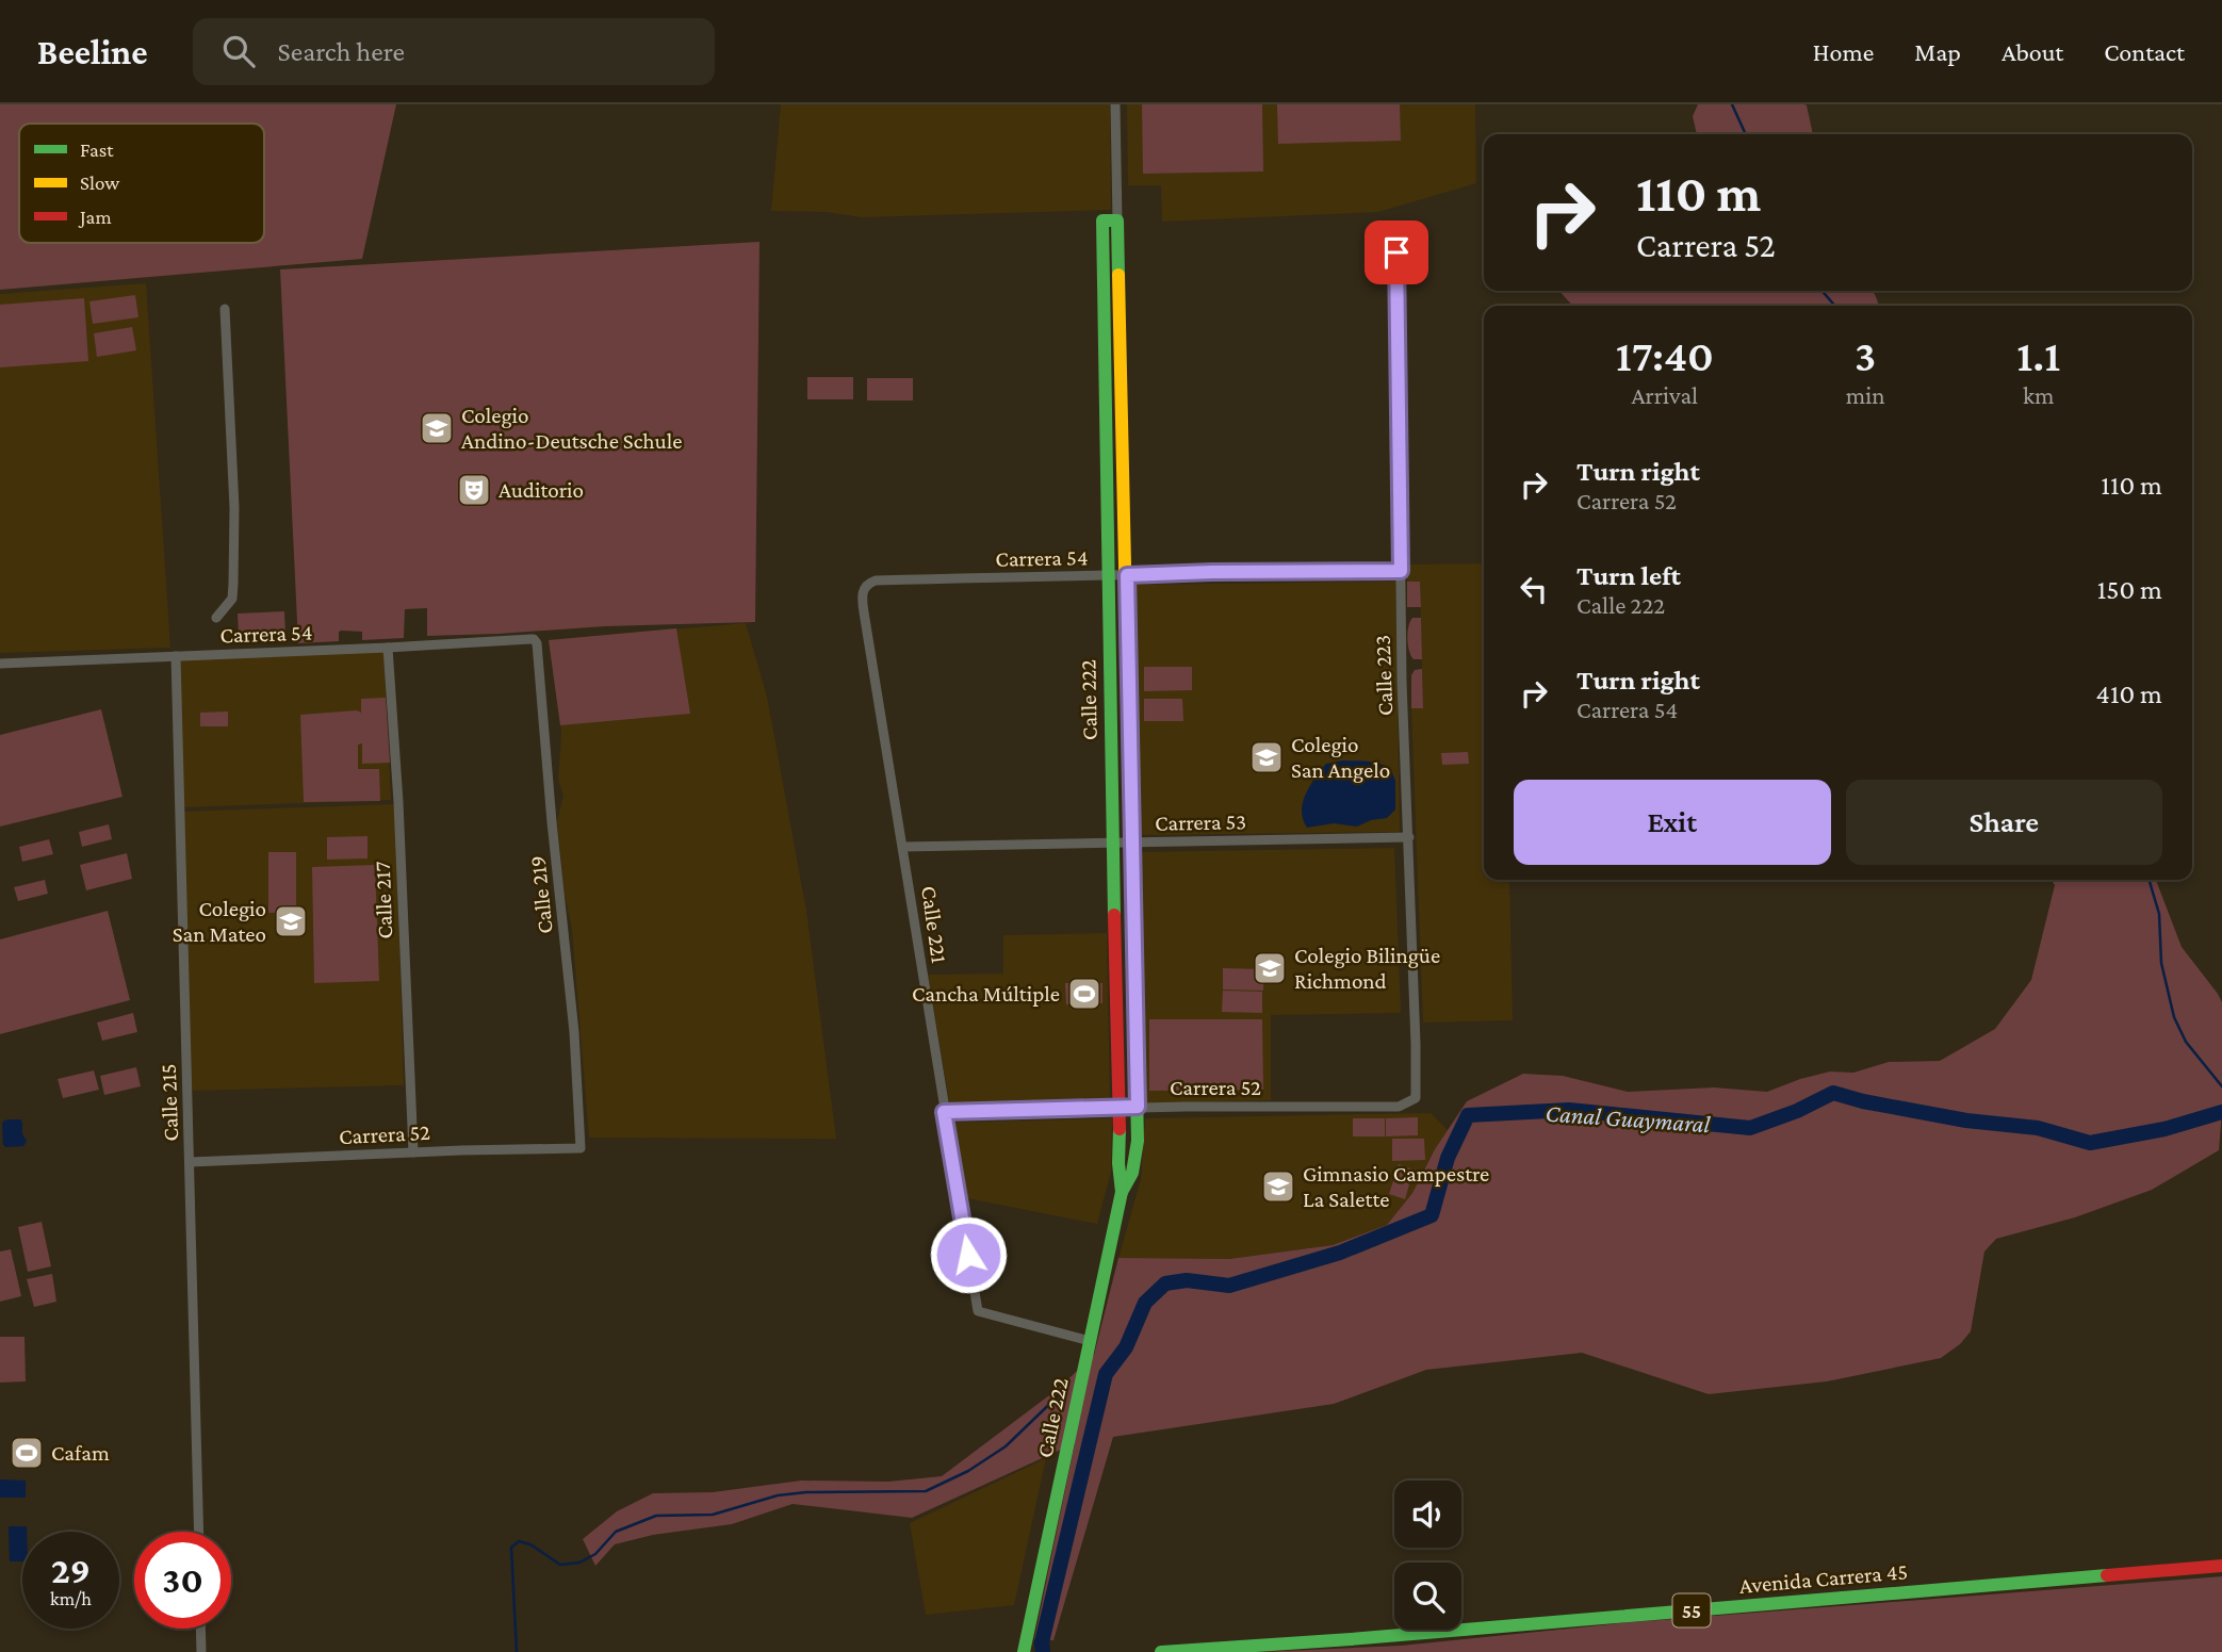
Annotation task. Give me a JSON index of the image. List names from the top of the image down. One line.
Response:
{"streets":{"main road":["Calle 222","Avenida Carrera 45","55"],"street":["Carrera 54","Calle 223","Carrera 53","Calle 219","Calle 217","Calle 221","Carrera 52","Calle 215"]},"crossings":[["Carrera 54","Calle 223"],["Carrera 54","Calle 222"],["Carrera 54","Calle 219"],["Carrera 54","Calle 217"],["Carrera 54","Calle 221"],["Carrera 54","Calle 215"],["Calle 223","Carrera 53"],["Calle 223","Carrera 52"],["Calle 222","Carrera 53"],["Calle 222","Calle 221"],["Calle 222","Carrera 52"],["Carrera 53","Calle 221"],["Calle 219","Carrera 52"],["Calle 217","Carrera 52"],["Calle 221","Carrera 52"],["Carrera 52","Calle 215"]],"water":["Canal Guaymaral"],"places":{"school or university":["Colegio Andino-Deutsche Schule","Colegio San Angelo","Colegio San Mateo","Colegio Bilingüe Richmond","Gimnasio Campestre La Salette"],"theatre":["Auditorio"],"sports":["Cancha Múltiple","Cafam"]},"legend":["Fast","Slow","Jam"],"page":{"header":"Beeline","search":"Search here","nav":["Home","Map","About","Contact"],"turn":["110 m","Carrera 52"],"eta":["17:40","Arrival","3","min","1.1","km"],"list":[{"name":"Turn right","note":"Carrera 52","value":"110 m"},{"name":"Turn left","note":"Calle 222","value":"150 m"},{"name":"Turn right","note":"Carrera 54","value":"410 m"}],"buttons":["Exit","Share"],"speed":"29 km/h","limit":"30"}}
